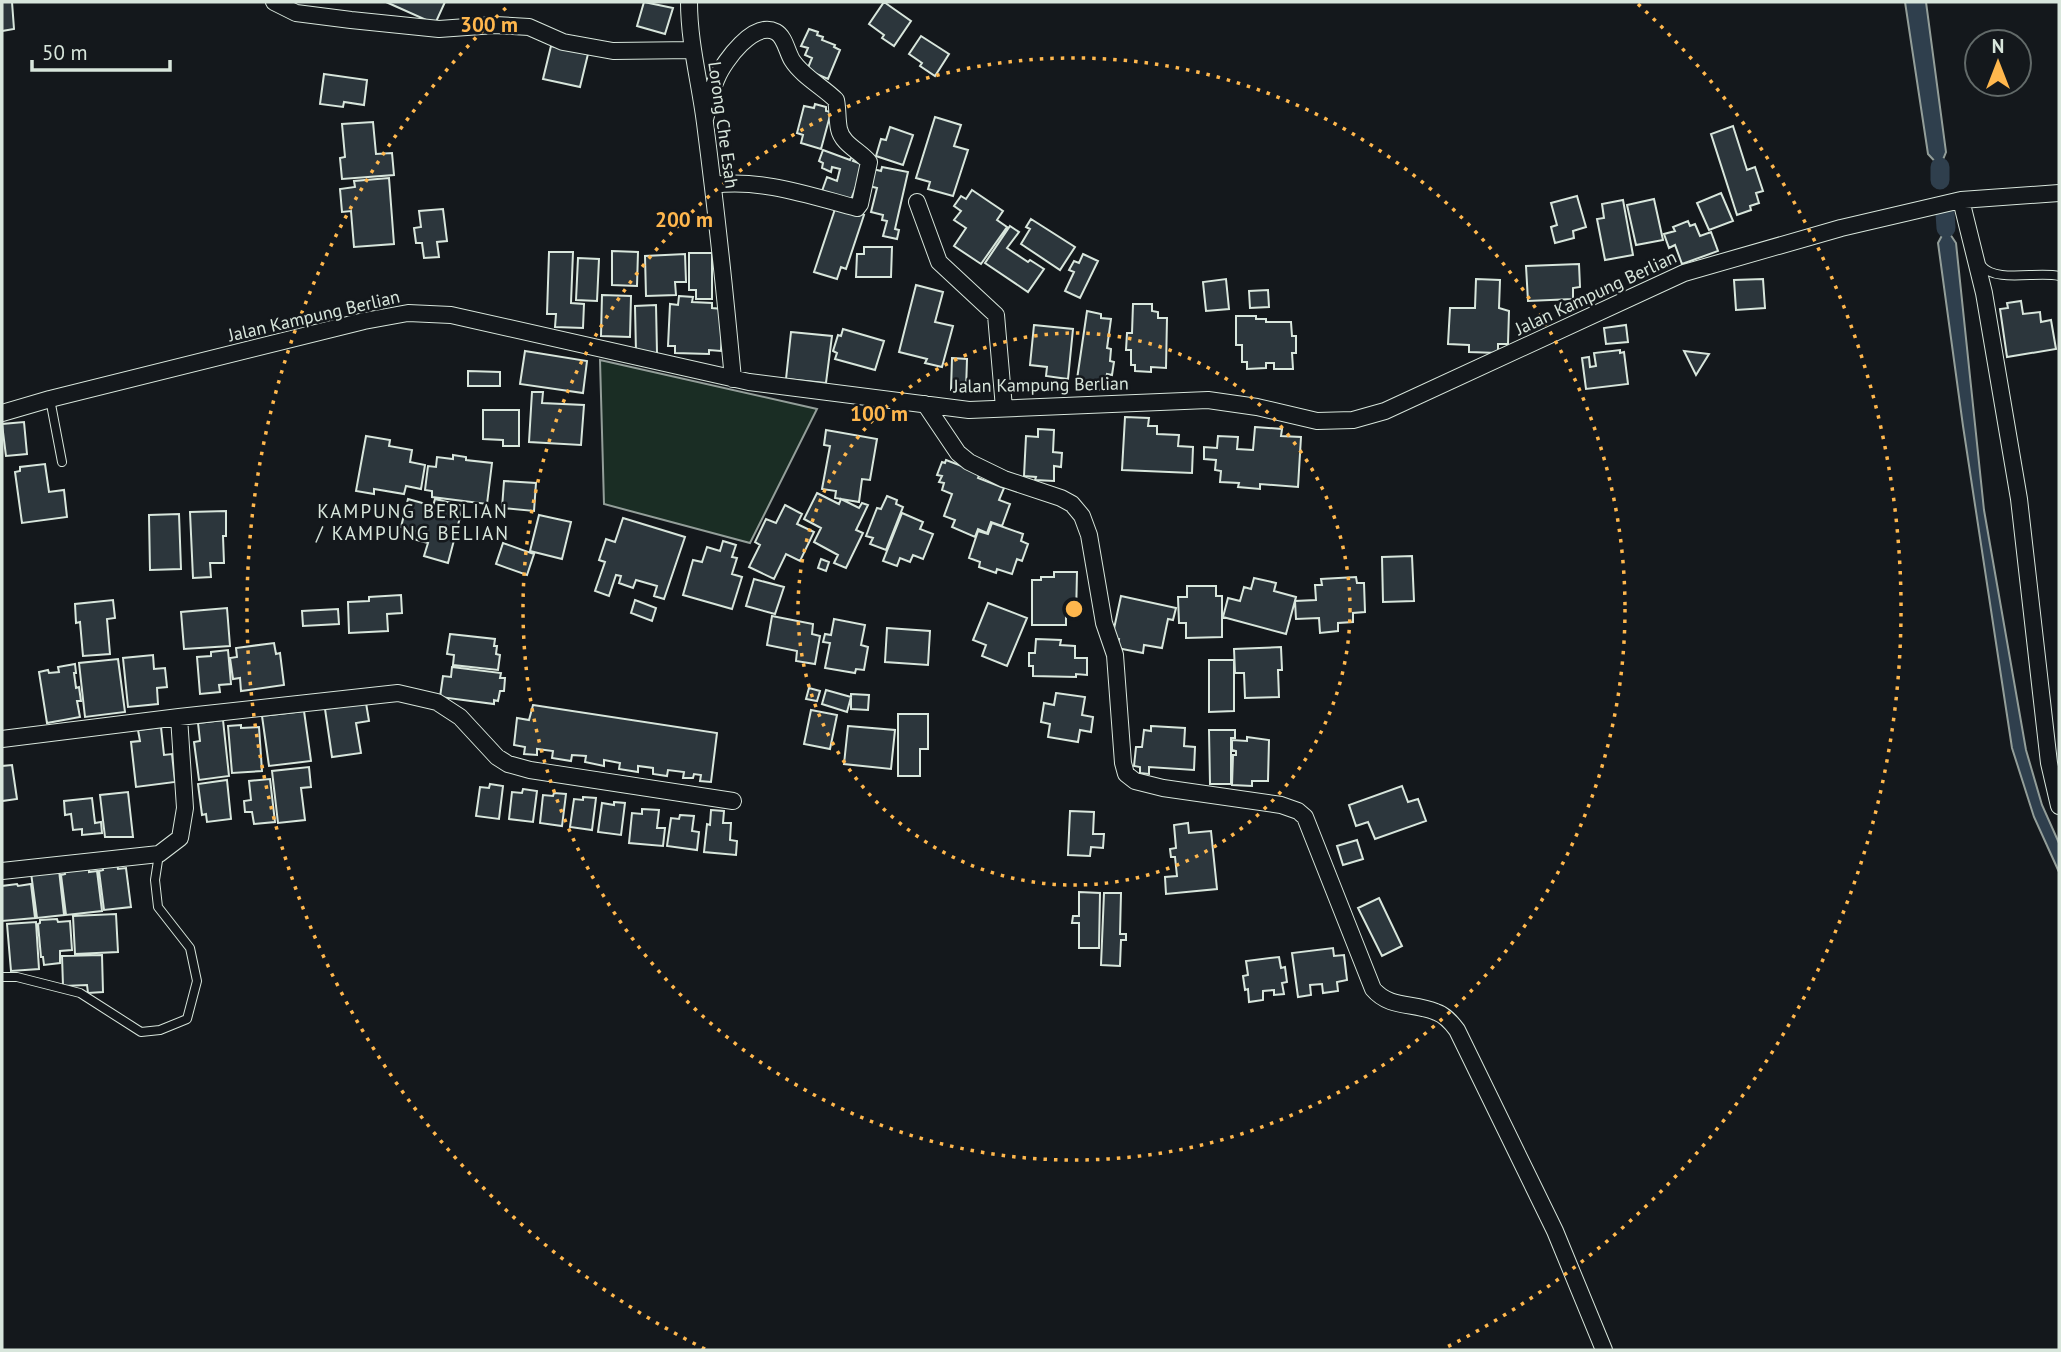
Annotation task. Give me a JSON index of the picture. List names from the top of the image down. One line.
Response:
{"streets":{"street":["Lorong Che Esah","Jalan Kampung Berlian"]},"crossings":[["Lorong Che Esah","Jalan Kampung Berlian"]],"districts":["KAMPUNG BERLIAN / KAMPUNG BELIAN"],"scale_bar":"50 m","north":"top","rings":["300 m","200 m","100 m"]}
